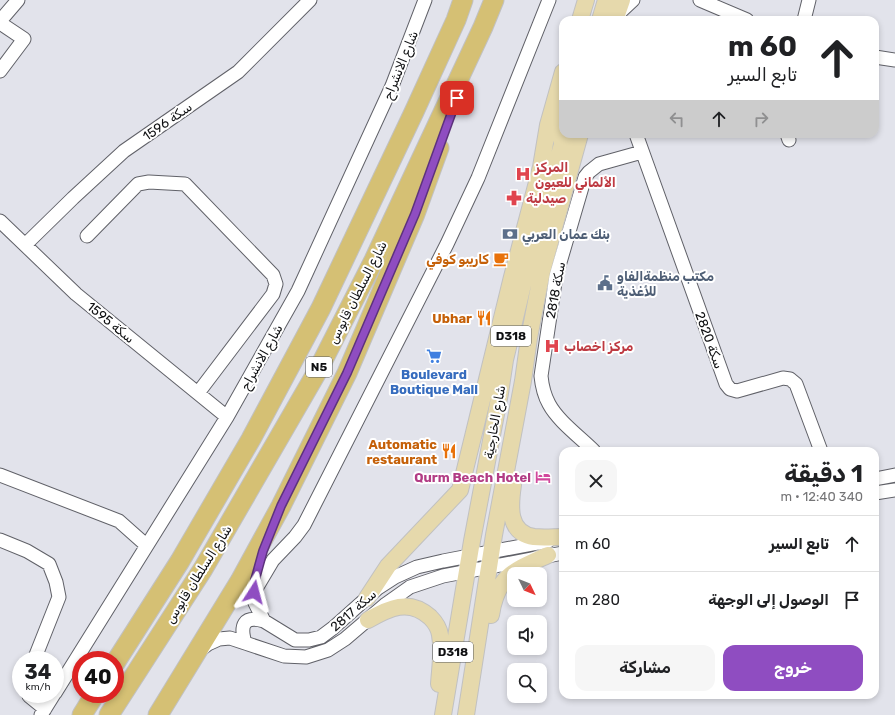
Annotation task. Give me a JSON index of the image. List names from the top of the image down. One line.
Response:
{"streets":{"highway":["شارع السلطان قابوس","N5"],"main road":["D318","شارع الخارجية"],"street":["شارع الانشراح","سكة 1596","سكة 2818","سكة 1595","سكة 2820","سكة 2817"]},"crossings":[["شارع الانشراح","سكة 1595"],["سكة 1596","سكة 1595"],["سكة 2818","سكة 2820"],["شارع الخارجية","سكة 2817"]],"places":{"hospital":["المركز الألماني للعيون","مركز اخصاب"],"pharmacy":["صيدلية"],"bank":["بنك عمان العربي"],"cafe":["كاريبو كوفي"],"public building":["مكتب منظمةالفاو للأغذية"],"restaurant":["Ubhar","Automatic restaurant"],"supermarket":["Boulevard Boutique Mall"],"hotel":["Qurm Beach Hotel"]},"north":"bottom right","page":{"turn":["60 m","تابع السير"],"heading":["1 دقيقة","340 m · 12:40"],"list":[{"name":"تابع السير","value":"60 m"},{"name":"الوصول إلى الوجهة","value":"280 m"}],"buttons":["خروج","مشاركة"],"speed":"34 km/h","limit":"40"}}
